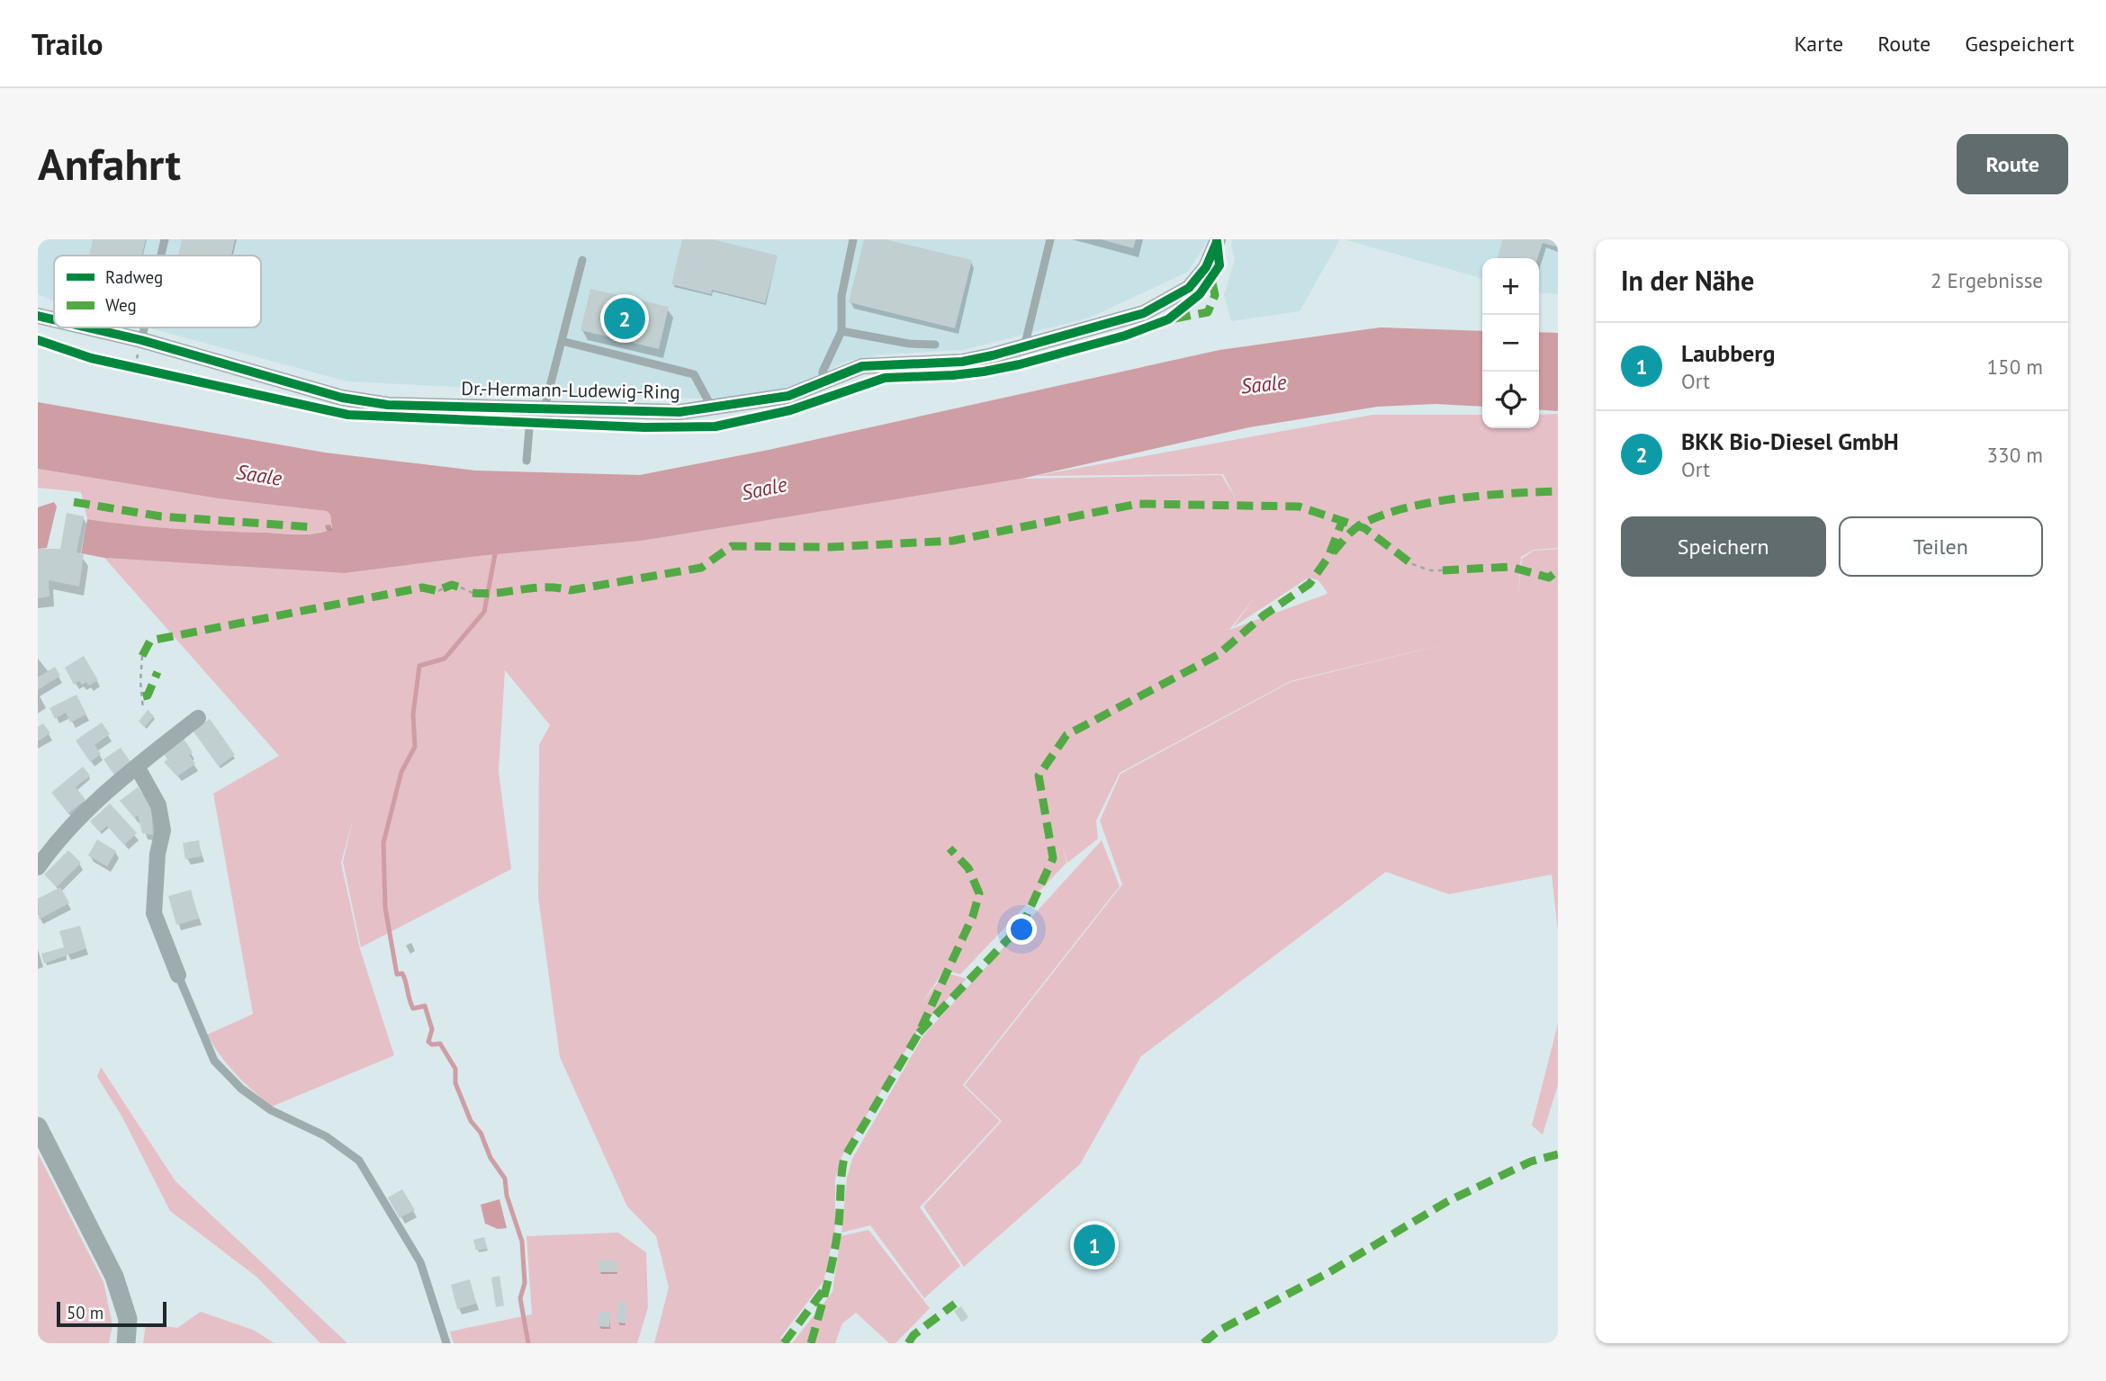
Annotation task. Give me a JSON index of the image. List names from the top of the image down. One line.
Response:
{"streets":{"street":["Dr.-Hermann-Ludewig-Ring"]},"water":["Saale"],"legend":["Radweg","Weg"],"scale_bar":"50 m","page":{"header":"Trailo","nav":["Karte","Route","Gespeichert"],"buttons":["Route",["Speichern","Teilen"]],"title":"Anfahrt","heading":["In der Nähe","2 Ergebnisse"],"map_buttons":["+","−"],"pins":["2","1"],"list":[{"mark":"1","name":"Laubberg","note":"Ort","value":"150 m"},{"mark":"2","name":"BKK Bio-Diesel GmbH","note":"Ort","value":"330 m"}],"scale":"50 m"}}
